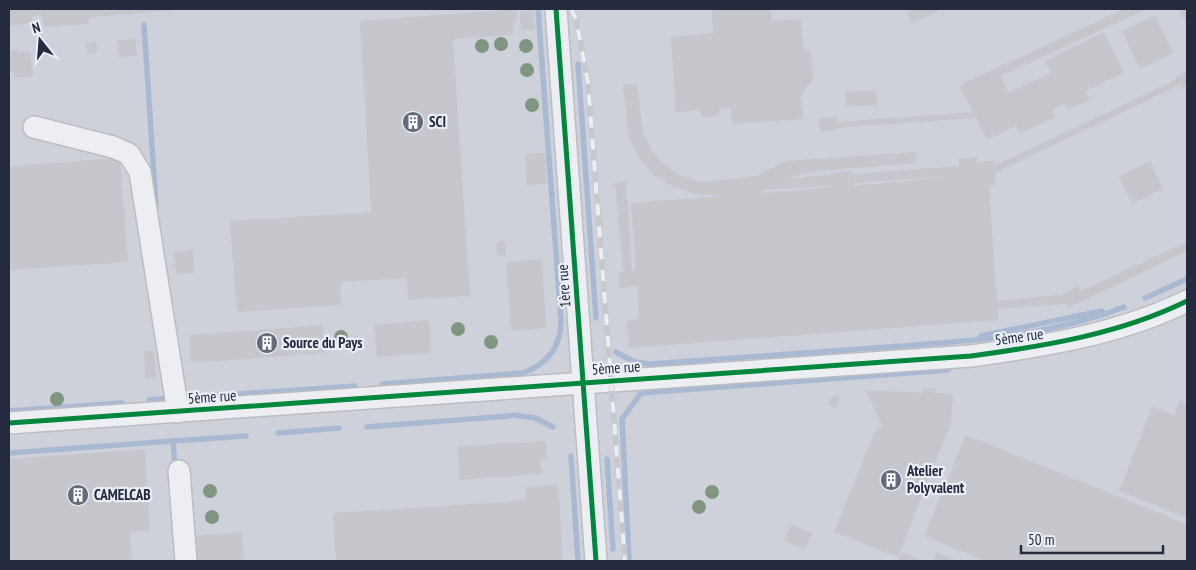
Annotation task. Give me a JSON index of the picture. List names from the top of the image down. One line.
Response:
{"streets":{"street":["1ère rue","5ème rue"]},"crossings":[["1ère rue","5ème rue"]],"places":{"building":["SCI","Source du Pays","Atelier Polyvalent","CAMELCAB"]},"scale_bar":"50 m","north":"top"}
